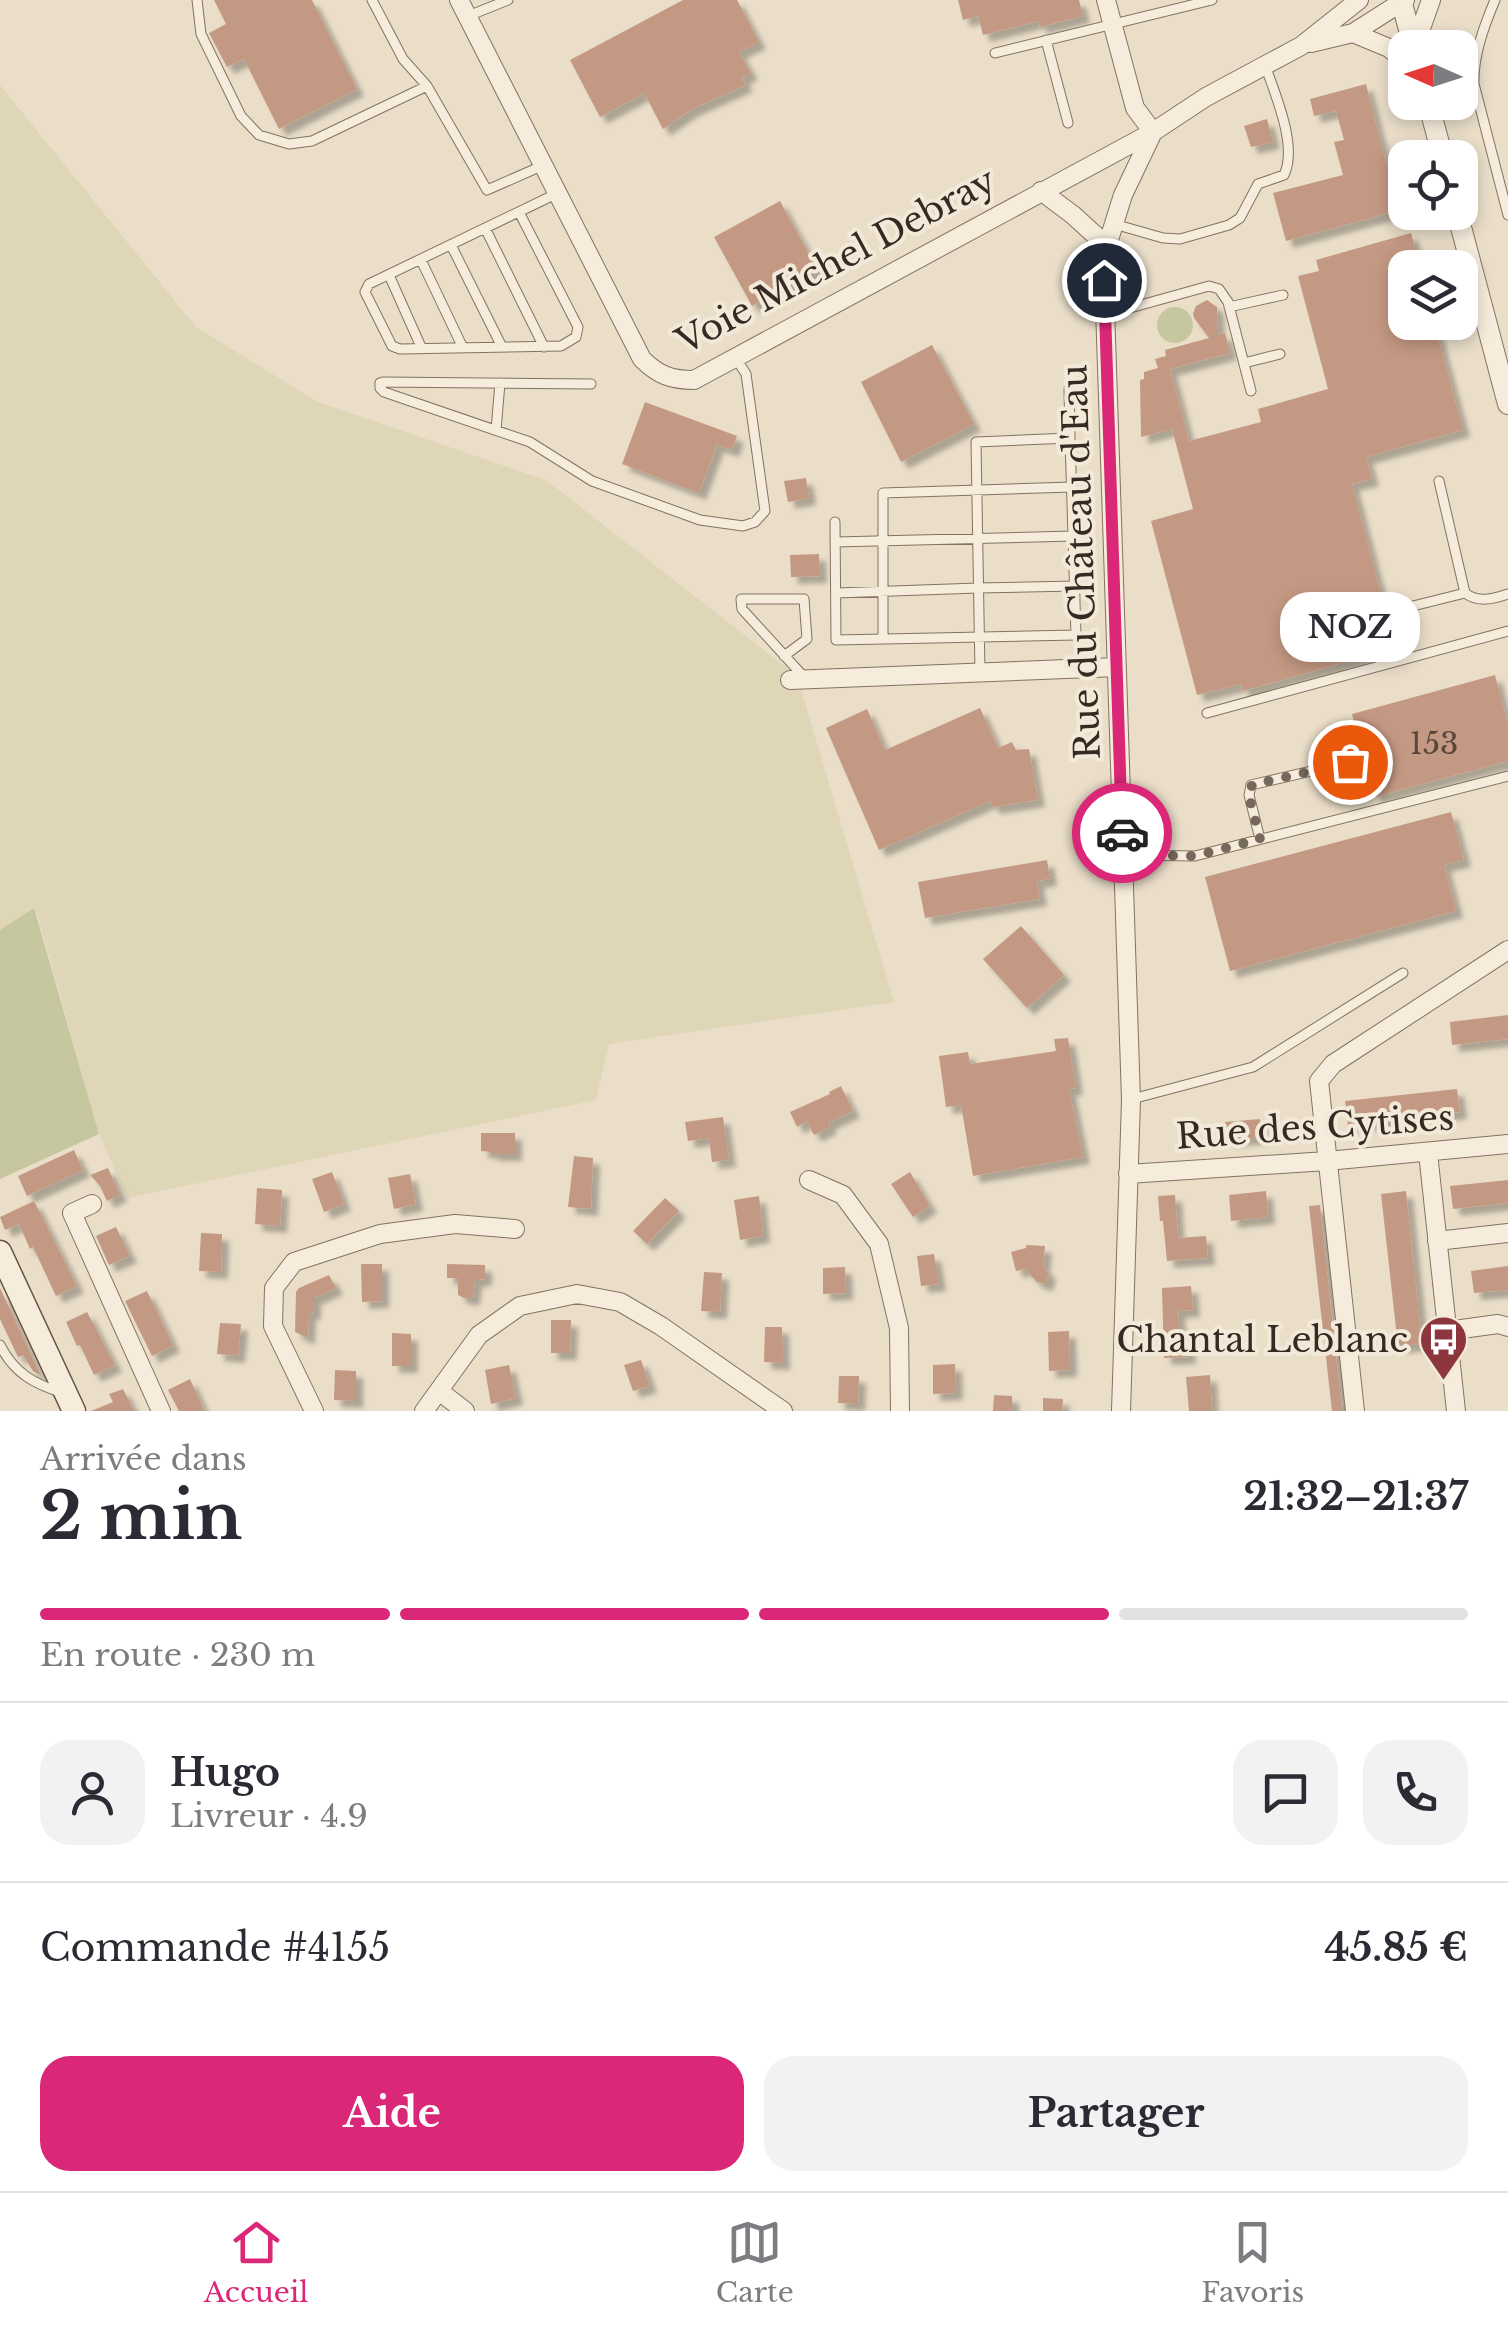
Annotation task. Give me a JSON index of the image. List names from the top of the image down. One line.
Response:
{"streets":{"street":["Voie Michel Debray","Rue du Château d'Eau","Rue des Cytises"]},"crossings":[["Voie Michel Debray","Rue du Château d'Eau"],["Rue du Château d'Eau","Rue des Cytises"]],"places":{"other":["NOZ"],"bus stop":["Chantal Leblanc"]},"house_numbers":["153"],"north":"left","page":{"bubble":"NOZ","heading":["2 min","Arrivée dans","21:32–21:37"],"panel":["Hugo","Livreur · 4.9","Commande #4155","45.85 €"],"bar":"En route · 230 m","buttons":["Aide","Partager"],"tabs":["Accueil","Carte","Favoris"]}}
